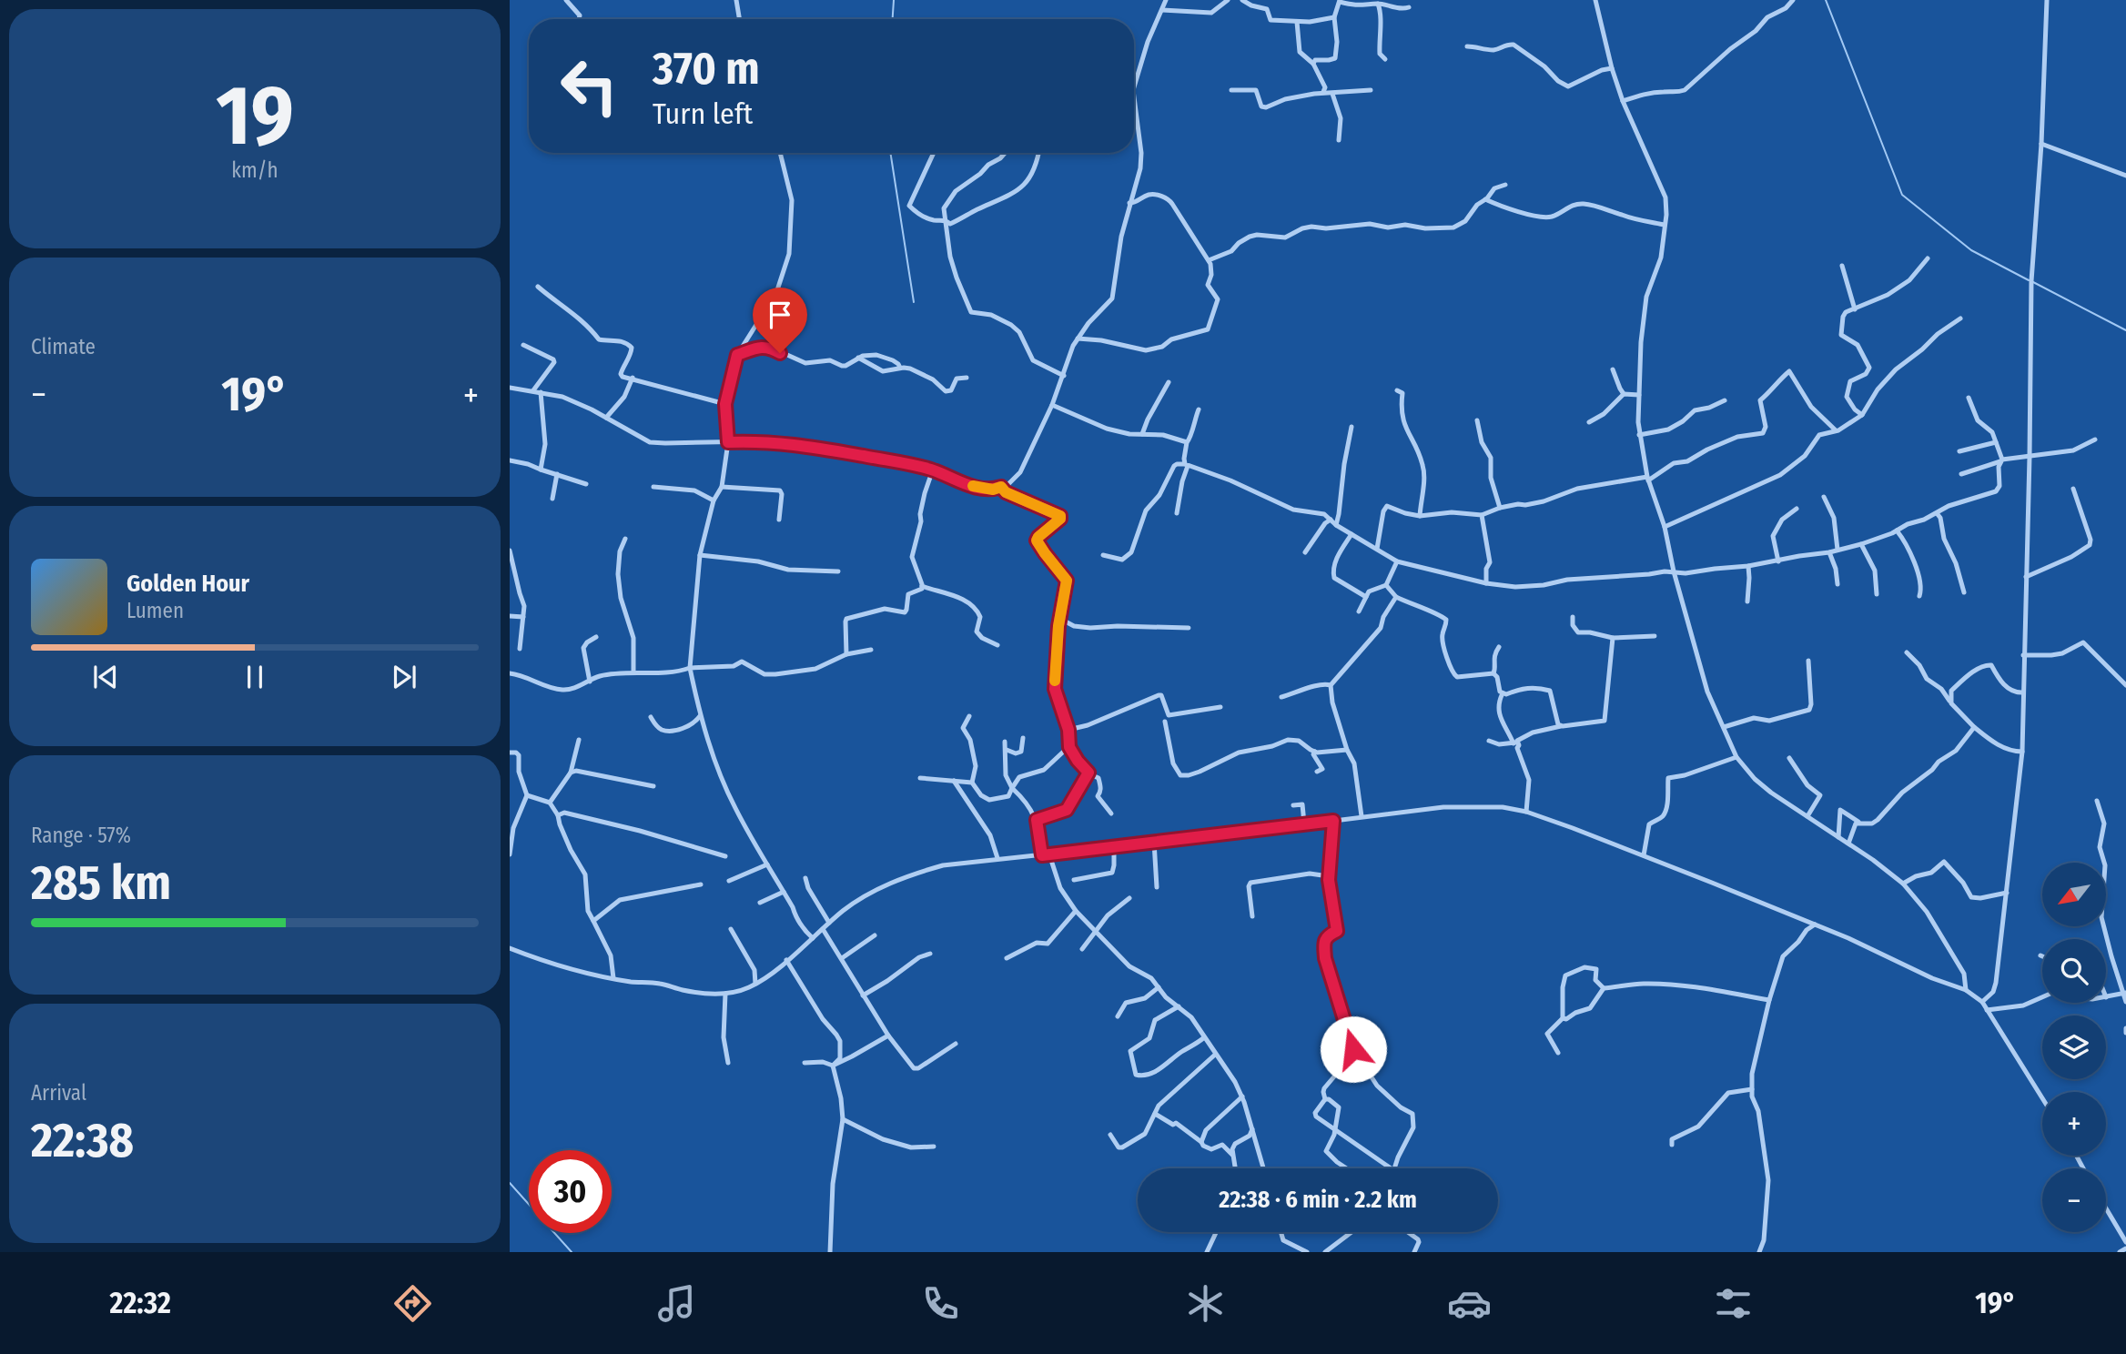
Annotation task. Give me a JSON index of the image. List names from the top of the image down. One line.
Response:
{"north":"bottom left","page":{"tile":[["19","km/h"],"Climate",["Range · 57%","285 km"],["Arrival","22:38"]],"turn":["370 m","Turn left"],"heat":["−","19°","+"],"song":["Golden Hour","Lumen"],"map_buttons":["+","−"],"limit":"30","trip":"22:38 · 6 min · 2.2 km","tabs":["22:32","19°"]}}
